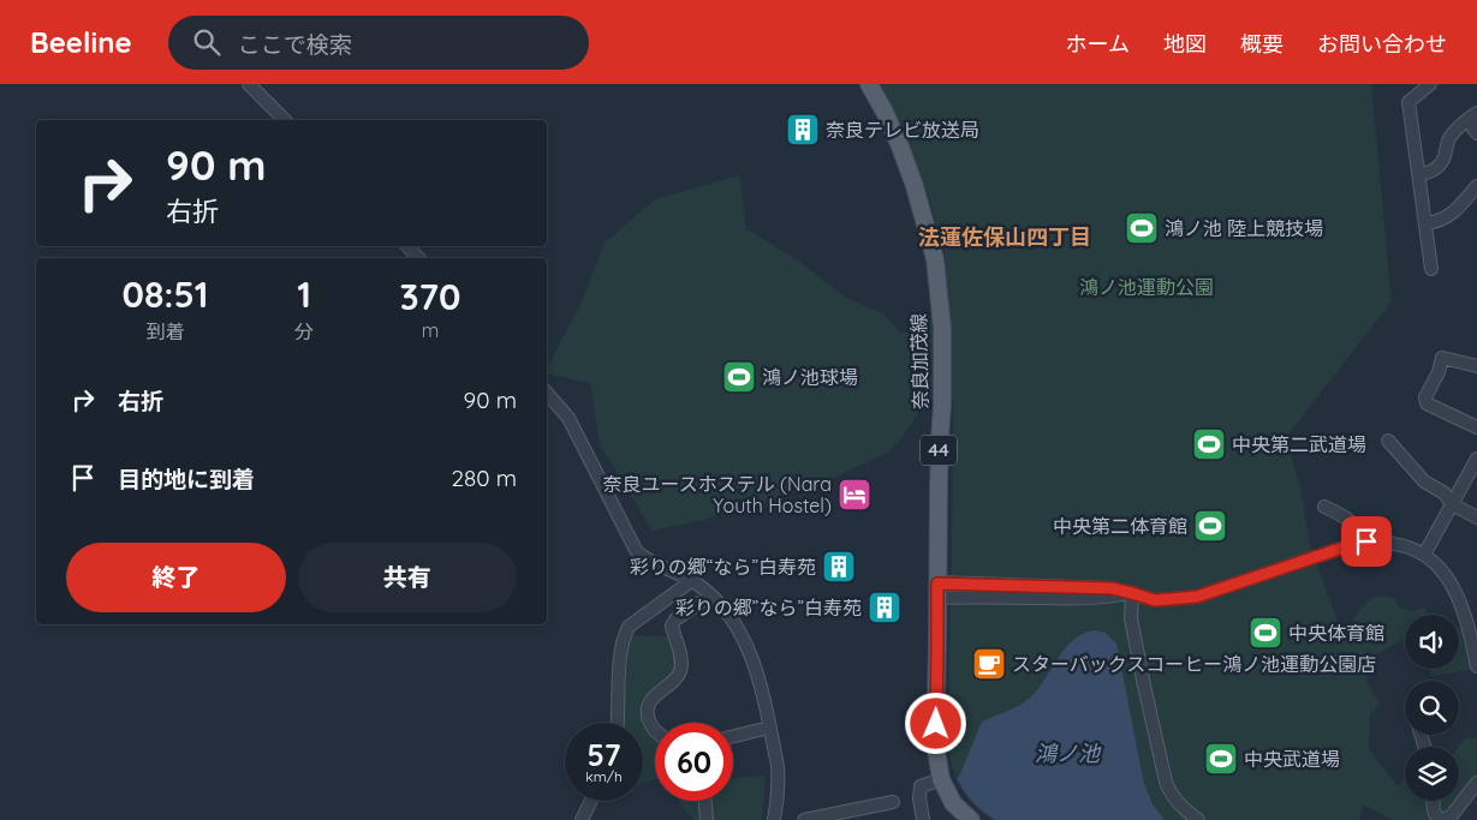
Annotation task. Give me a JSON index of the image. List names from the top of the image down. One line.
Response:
{"streets":{"main road":["奈良加茂線","44"]},"districts":["法蓮佐保山四丁目"],"water":["鴻ノ池"],"parks":["鴻ノ池運動公園"],"places":{"building":["奈良テレビ放送局","彩りの郷“なら”白寿苑","彩りの郷”なら”白寿苑"],"sports":["鴻ノ池 陸上競技場","鴻ノ池球場","中央第二武道場","中央第二体育館","中央体育館","中央武道場"],"hotel":["奈良ユースホステル (Nara Youth Hostel)"],"cafe":["スターバックスコーヒー鴻ノ池運動公園店"]},"page":{"header":"Beeline","search":"ここで検索","nav":["ホーム","地図","概要","お問い合わせ"],"turn":["90 m","右折"],"eta":["08:51","到着","1","分","370","m"],"list":[{"name":"右折","value":"90 m"},{"name":"目的地に到着","value":"280 m"}],"buttons":["終了","共有"],"speed":"57 km/h","limit":"60"}}
